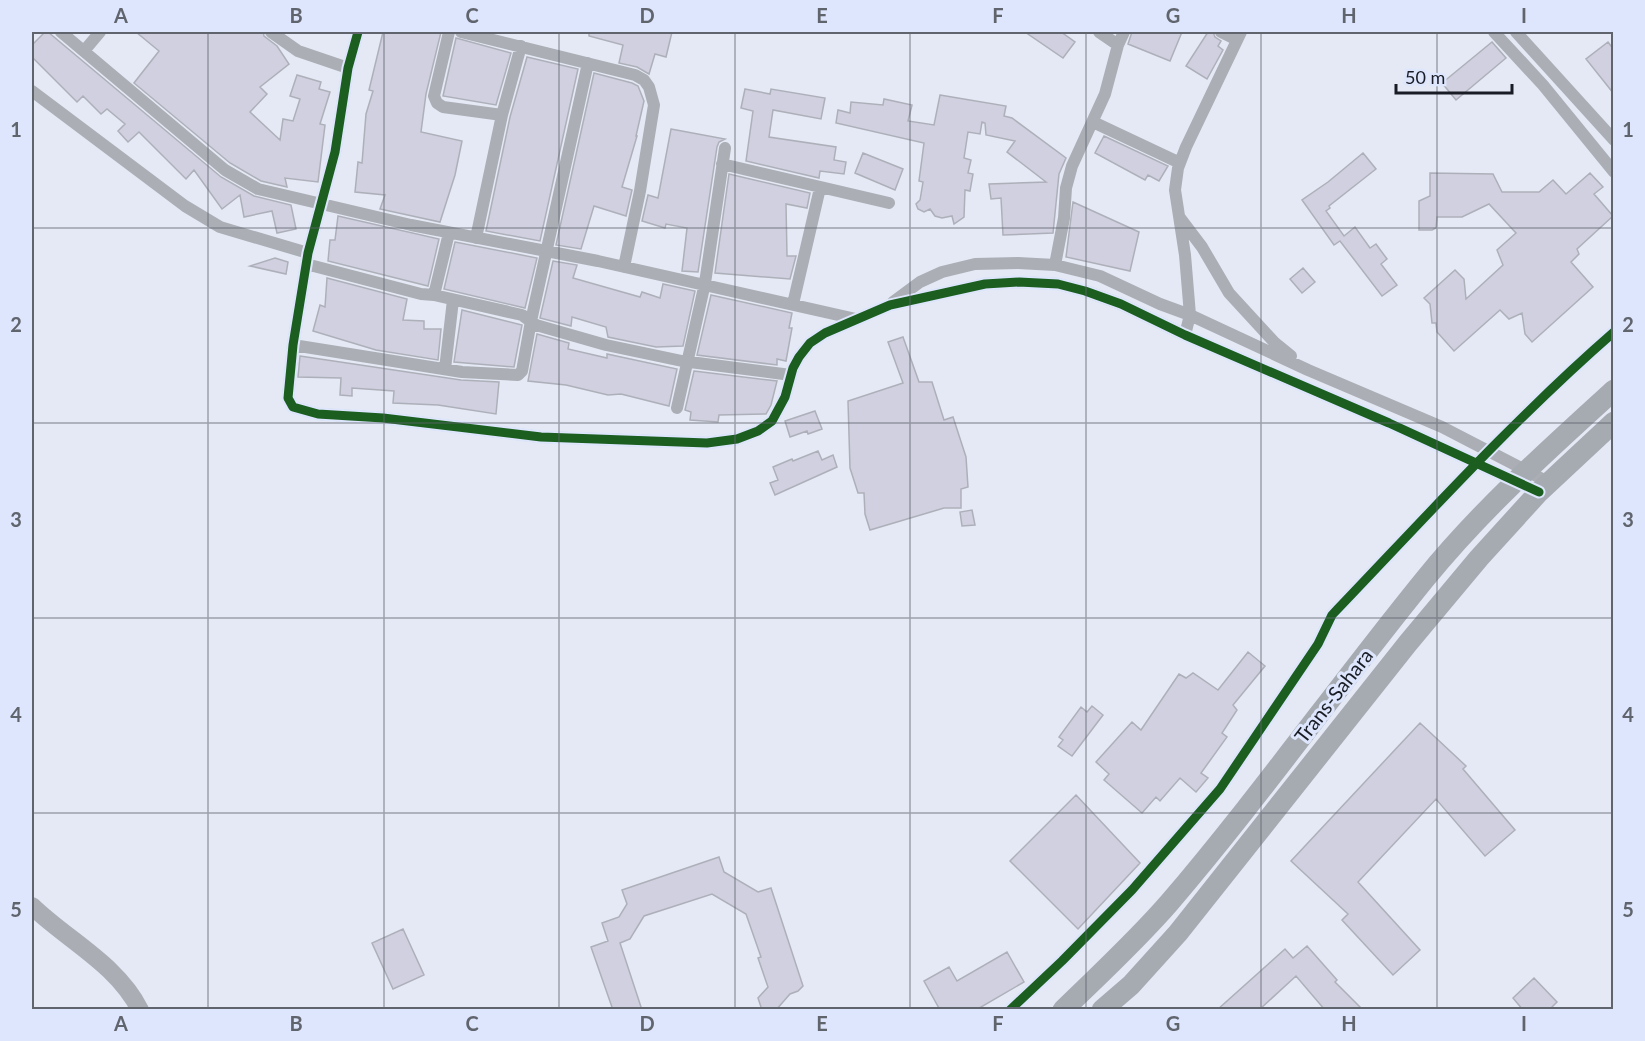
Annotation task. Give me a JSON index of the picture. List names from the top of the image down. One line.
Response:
{"streets":{"highway":["Trans-Sahara"]},"scale_bar":"50 m","grid":{"columns":["A","B","C","D","E","F","G","H","I"],"rows":["1","2","3","4","5"]}}
